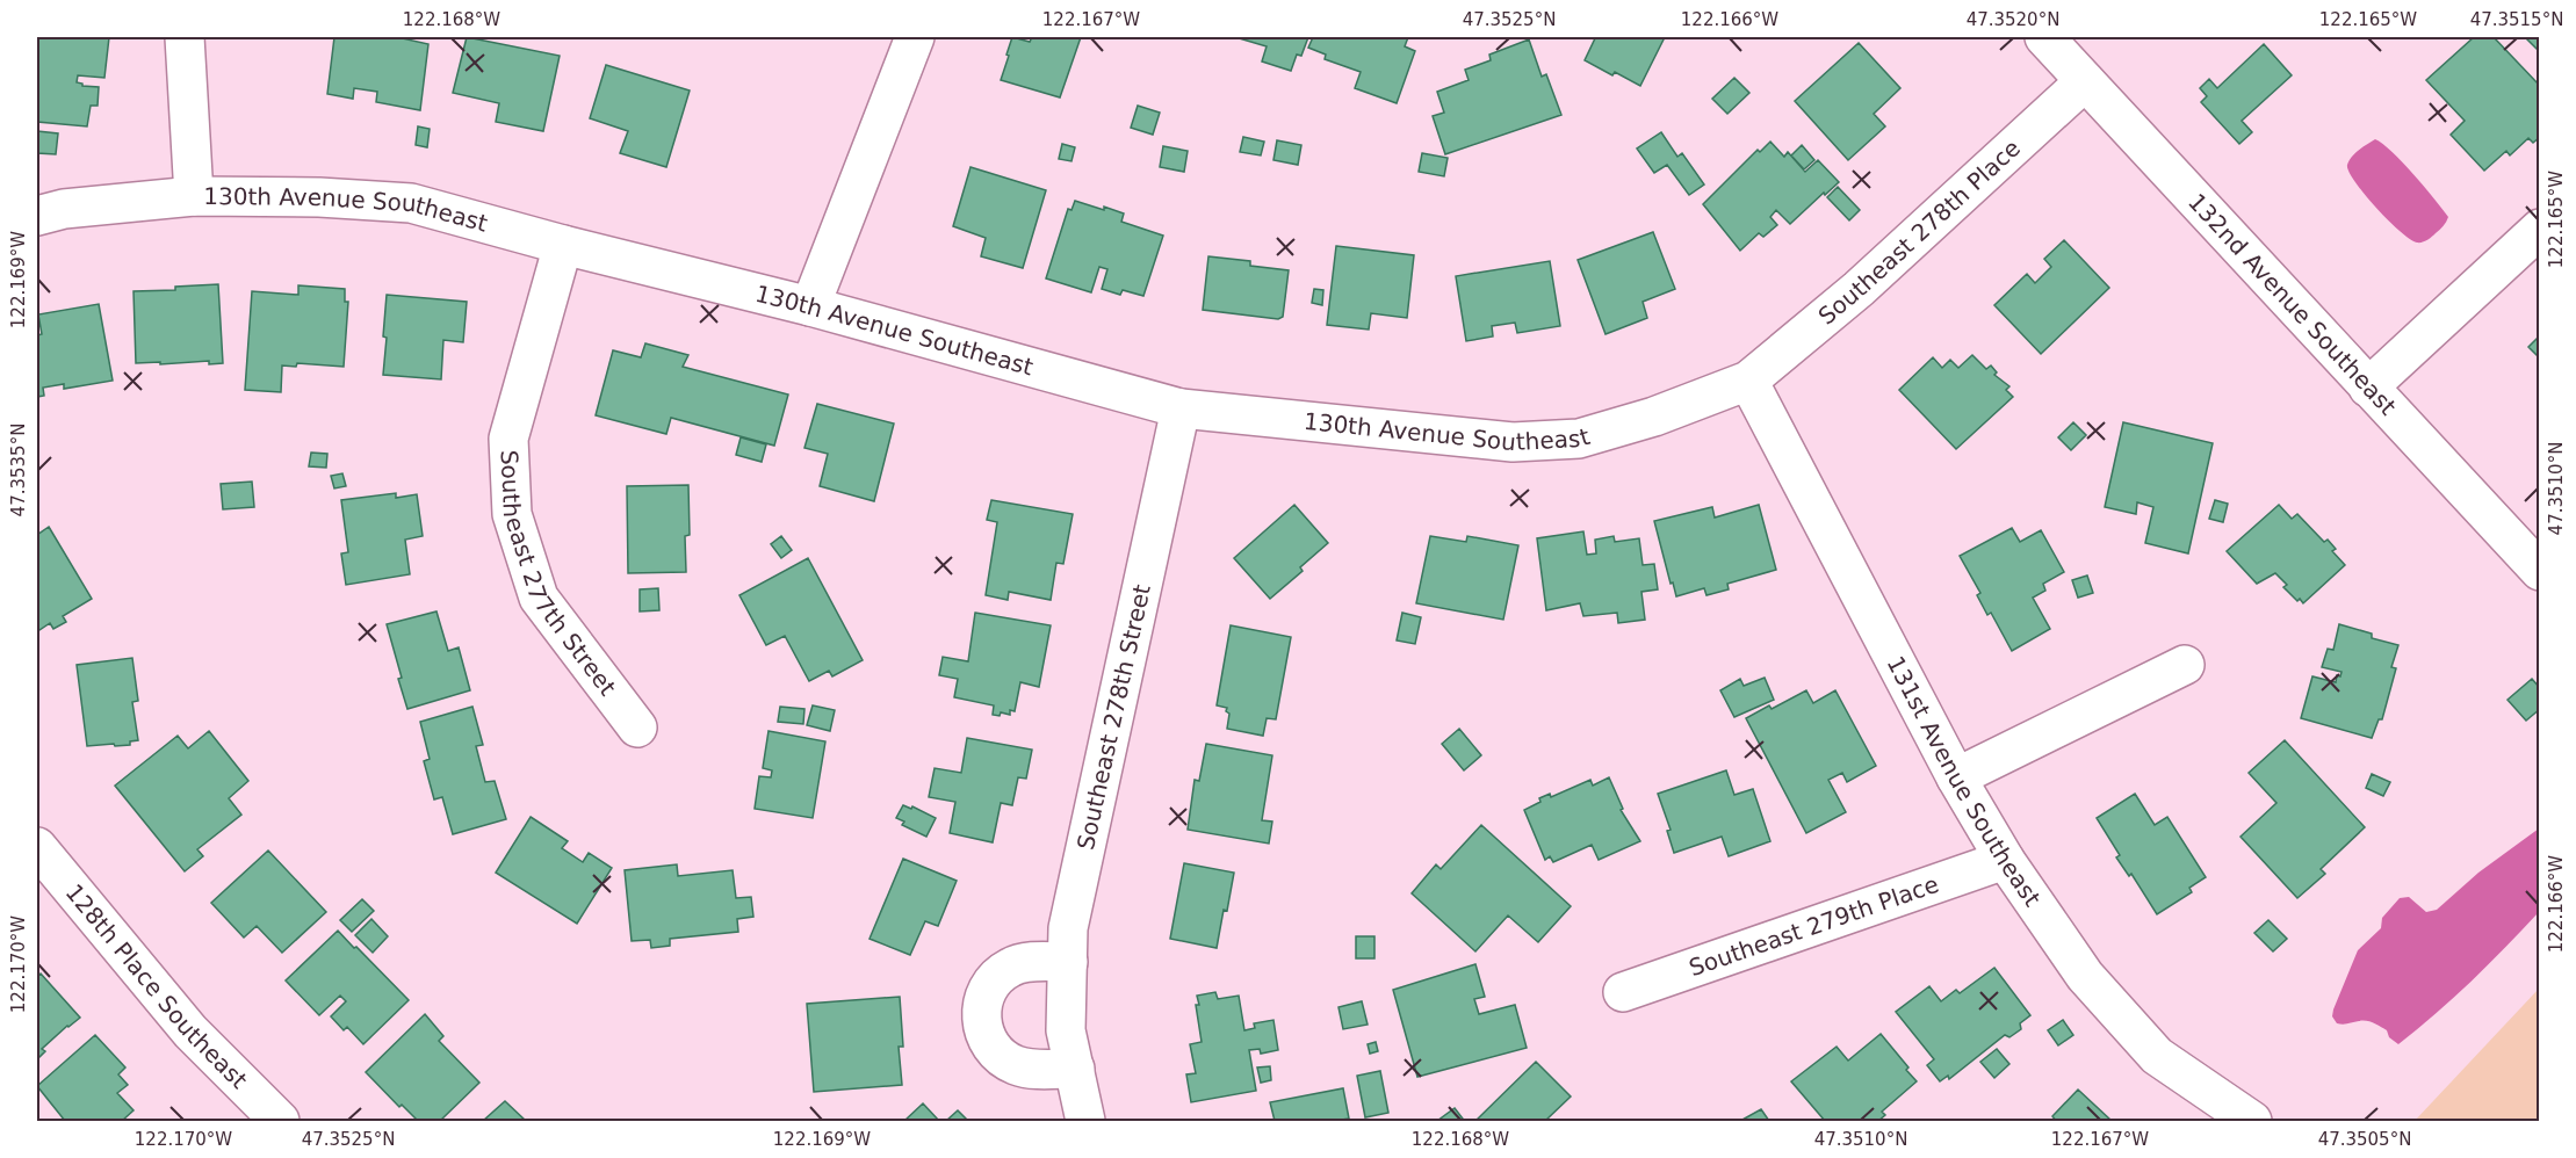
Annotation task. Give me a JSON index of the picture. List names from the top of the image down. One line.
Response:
{"streets":{"street":["130th Avenue Southeast","Southeast 278th Place","132nd Avenue Southeast","Southeast 277th Street","Southeast 278th Street","131st Avenue Southeast","Southeast 279th Place","128th Place Southeast"]},"crossings":[["130th Avenue Southeast","Southeast 278th Place"],["130th Avenue Southeast","Southeast 277th Street"],["130th Avenue Southeast","Southeast 278th Street"],["130th Avenue Southeast","131st Avenue Southeast"],["Southeast 278th Place","132nd Avenue Southeast"],["Southeast 278th Place","131st Avenue Southeast"],["131st Avenue Southeast","Southeast 279th Place"]],"coordinates":["122.168°W","122.167°W","47.3525°N","122.166°W","47.3520°N","122.165°W","47.3515°N","122.169°W","47.3535°N","47.3510°N","122.170°W","47.3505°N"]}
